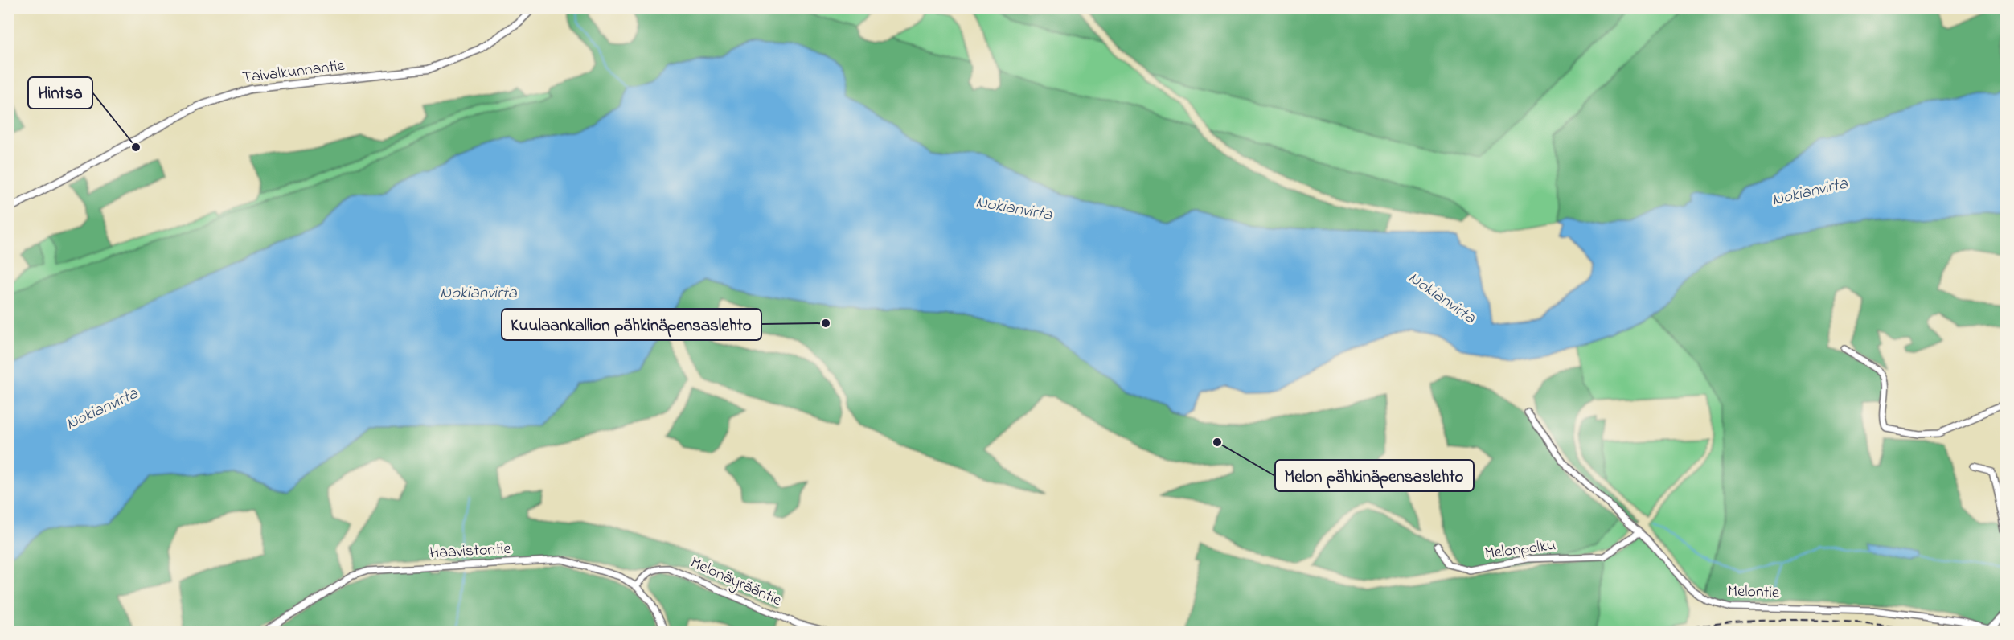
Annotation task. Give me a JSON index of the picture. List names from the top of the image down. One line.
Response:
{"streets":{"street":["Taivalkunnantie","Melonpolku","Haavistontie","Melonäyrääntie","Melontie"]},"crossings":[["Melonpolku","Melontie"],["Haavistontie","Melonäyrääntie"]],"water":["Nokianvirta"],"places":["Hintsa","Kuulaankallion pähkinäpensaslehto","Melon pähkinäpensaslehto"]}
